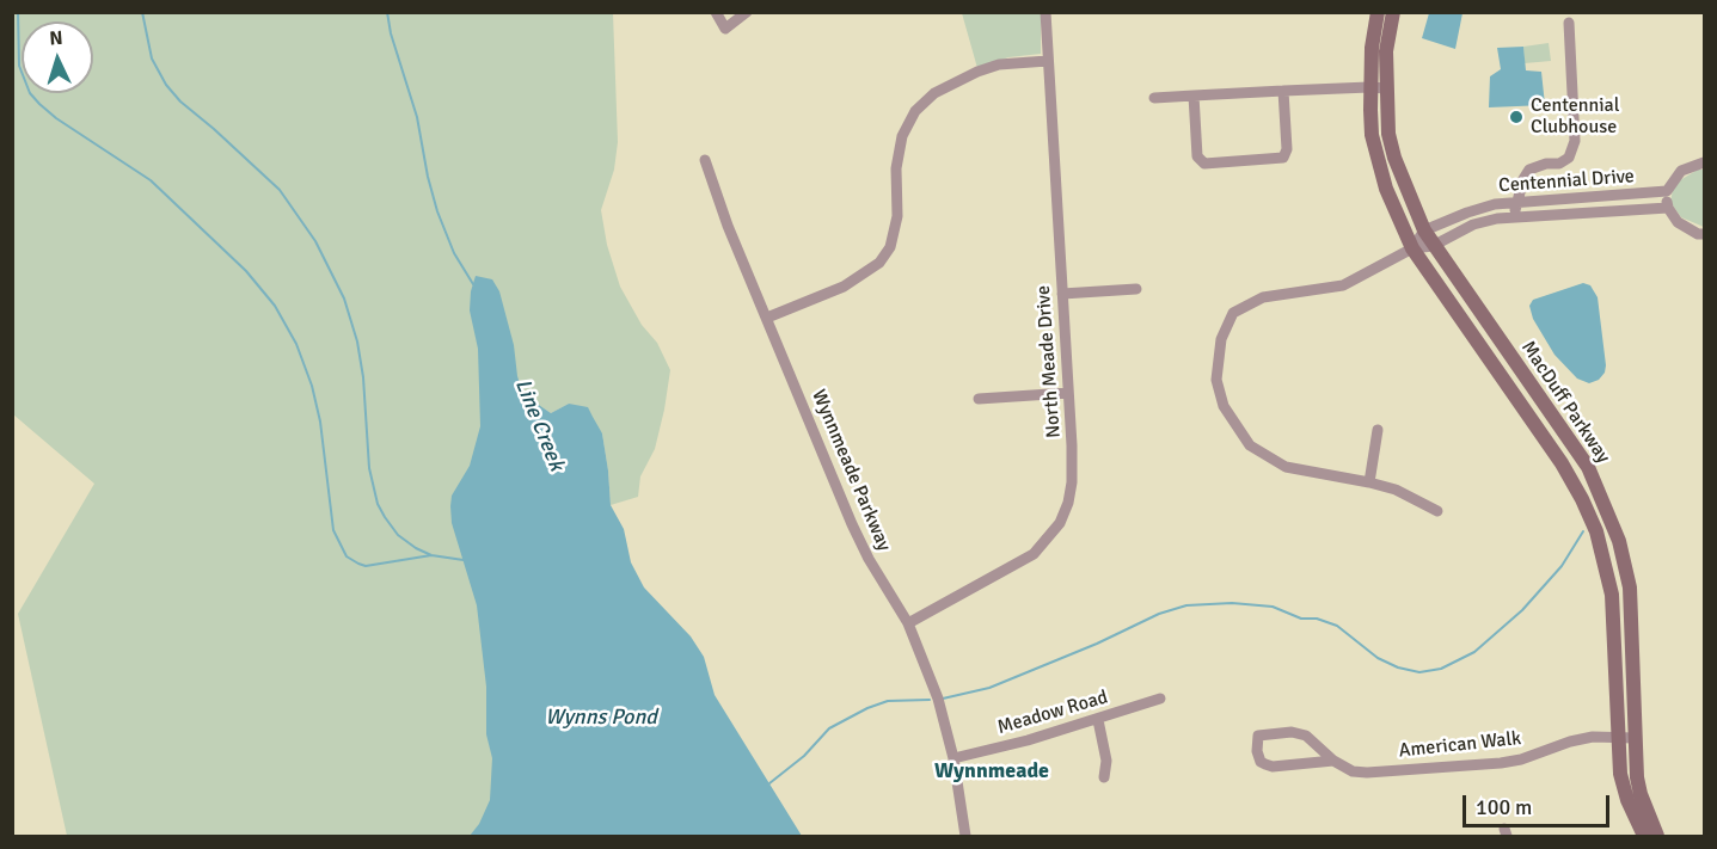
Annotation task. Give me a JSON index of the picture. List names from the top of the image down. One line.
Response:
{"streets":{"street":["Centennial Drive","North Meade Drive","MacDuff Parkway","Wynnmeade Parkway","Meadow Road","American Walk"]},"crossings":[["Centennial Drive","MacDuff Parkway"],["North Meade Drive","Wynnmeade Parkway"],["MacDuff Parkway","American Walk"],["Wynnmeade Parkway","Meadow Road"]],"districts":["Wynnmeade"],"water":["Line Creek","Wynns Pond"],"places":["Centennial Clubhouse"],"scale_bar":"100 m","north":"top"}
